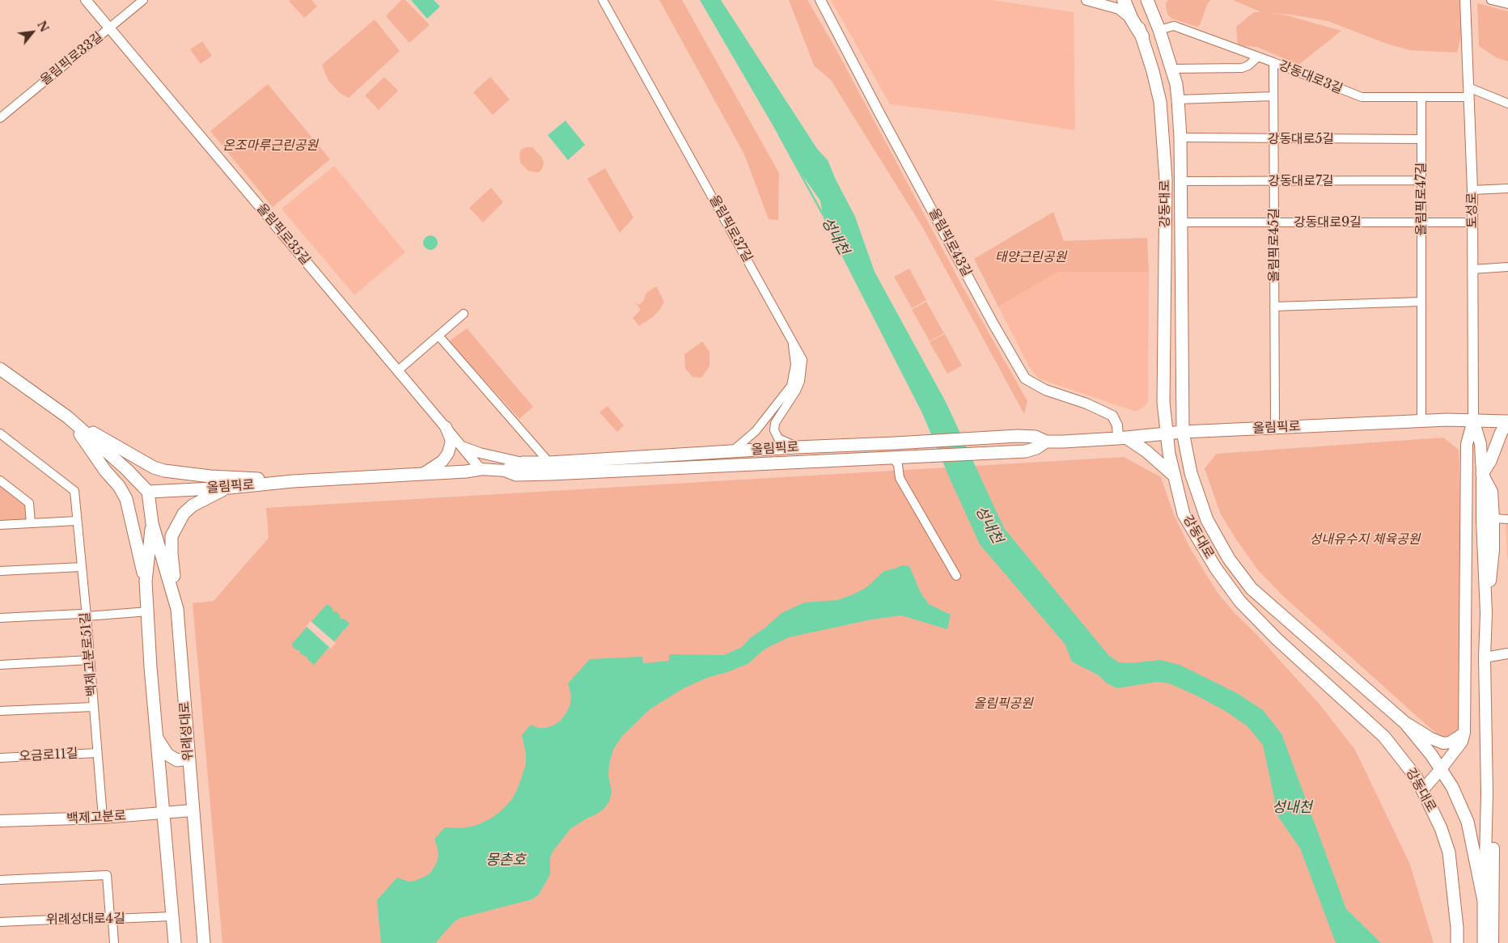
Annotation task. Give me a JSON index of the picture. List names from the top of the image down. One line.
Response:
{"streets":{"main road":["강동대로","올림픽로","위례성대로","백제고분로"],"street":["올림픽로33길","강동대로3길","강동대로5길","강동대로7길","올림픽로47길","토성로","강동대로9길","올림픽로37길","올림픽로35길","올림픽로43길","올림픽로45길","백제고분로51길","오금로11길","위례성대로4길"]},"crossings":[["올림픽로33길","올림픽로35길"],["강동대로3길","올림픽로47길"],["강동대로3길","강동대로"],["강동대로3길","토성로"],["강동대로3길","올림픽로45길"],["강동대로5길","올림픽로47길"],["강동대로5길","강동대로"],["강동대로5길","올림픽로45길"],["강동대로7길","올림픽로47길"],["강동대로7길","강동대로"],["강동대로7길","올림픽로45길"],["올림픽로47길","강동대로9길"],["올림픽로47길","올림픽로"],["강동대로","토성로"],["강동대로","강동대로9길"],["강동대로","올림픽로"],["토성로","강동대로9길"],["토성로","올림픽로"],["강동대로9길","올림픽로45길"],["올림픽로37길","올림픽로"],["올림픽로35길","올림픽로"],["올림픽로43길","올림픽로"],["올림픽로45길","올림픽로"],["올림픽로","위례성대로"],["백제고분로51길","오금로11길"],["백제고분로51길","백제고분로"],["위례성대로","백제고분로"],["위례성대로","위례성대로4길"]],"water":["성내천","몽촌호"],"parks":["온조마루근린공원","태양근린공원","성내유수지 체육공원","올림픽공원"],"north":"top right"}
